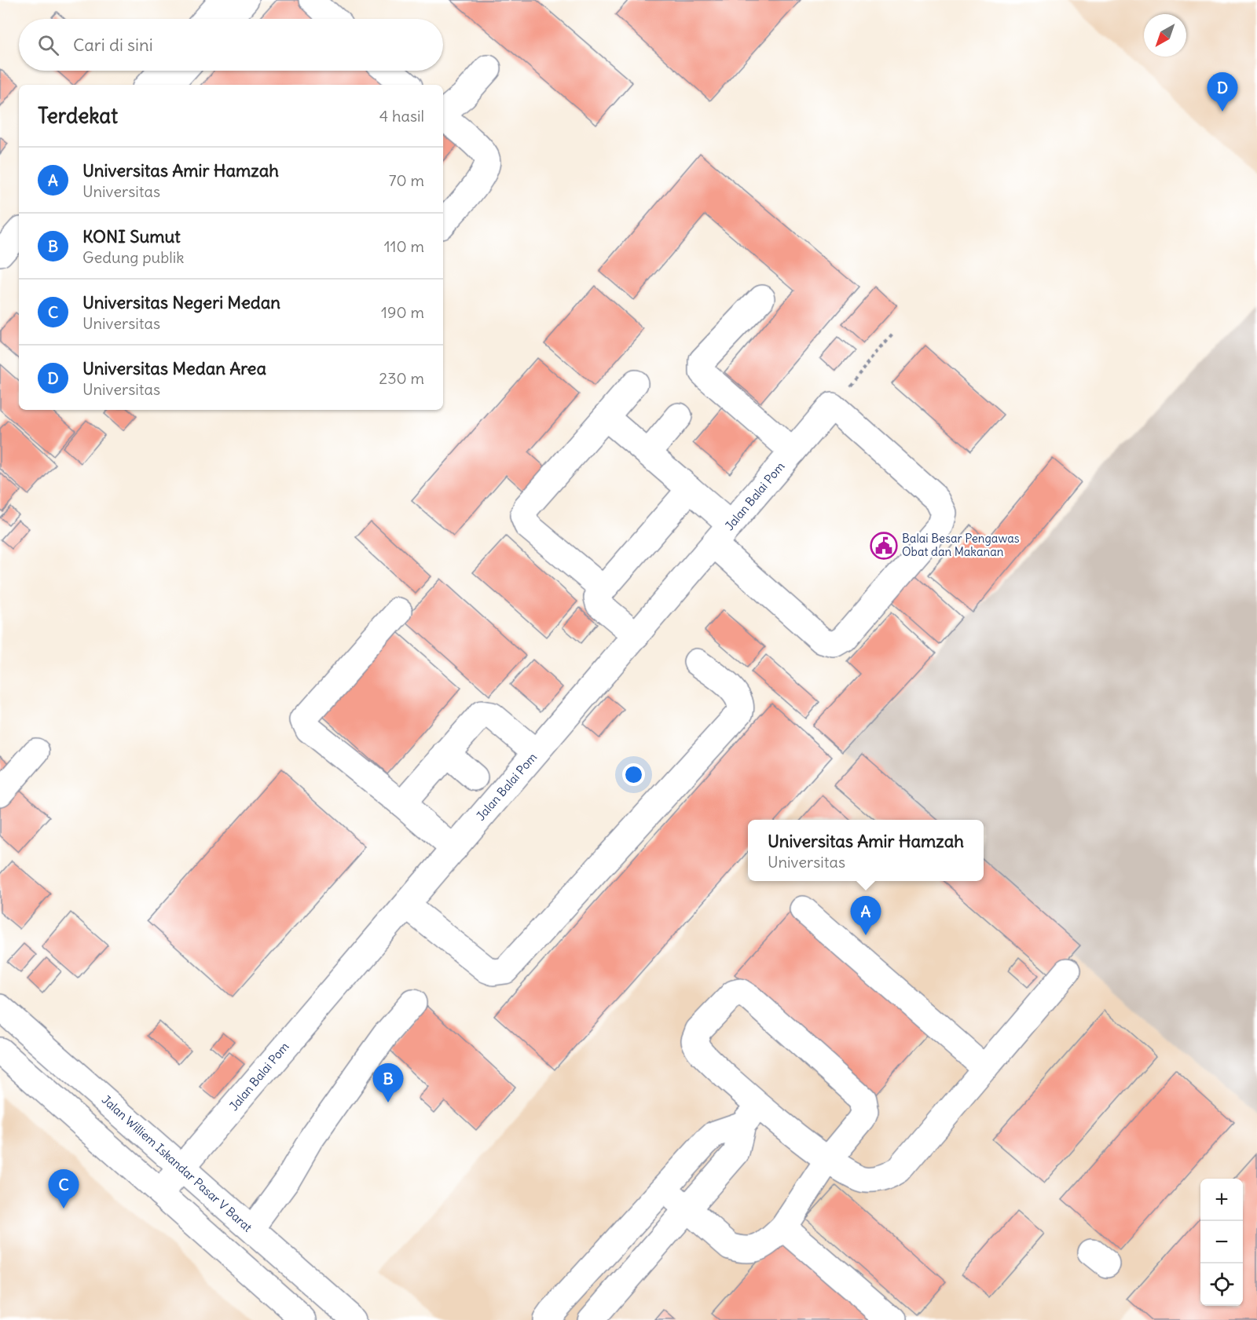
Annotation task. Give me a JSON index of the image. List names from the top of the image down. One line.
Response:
{"streets":{"street":["Jalan Balai Pom","Jalan Williem Iskandar Pasar V Barat"]},"crossings":[["Jalan Balai Pom","Jalan Williem Iskandar Pasar V Barat"]],"places":{"public building":["Balai Besar Pengawas Obat dan Makanan"]},"north":"bottom left","page":{"search":"Cari di sini","pins":["D","A","B","C"],"heading":["Terdekat","4 hasil"],"list":[{"mark":"A","name":"Universitas Amir Hamzah","note":"Universitas","value":"70 m"},{"mark":"B","name":"KONI Sumut","note":"Gedung publik","value":"110 m"},{"mark":"C","name":"Universitas Negeri Medan","note":"Universitas","value":"190 m"},{"mark":"D","name":"Universitas Medan Area","note":"Universitas","value":"230 m"}],"popup":["Universitas Amir Hamzah","Universitas"],"map_buttons":["+","−"]}}
